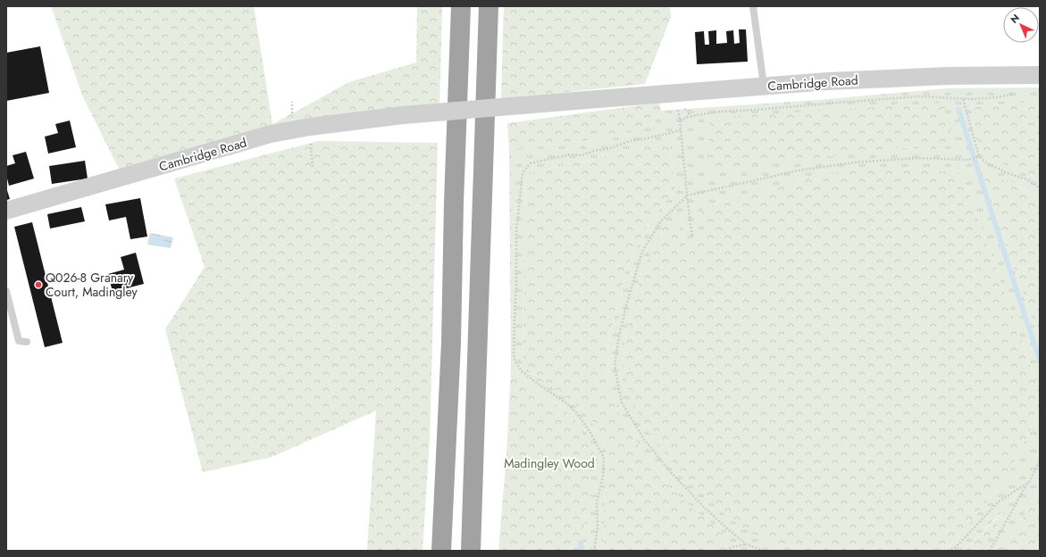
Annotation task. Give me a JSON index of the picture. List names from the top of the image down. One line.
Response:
{"streets":{"street":["Cambridge Road"]},"parks":["Madingley Wood"],"places":["Q026-8 Granary Court, Madingley"],"north":"top left"}
